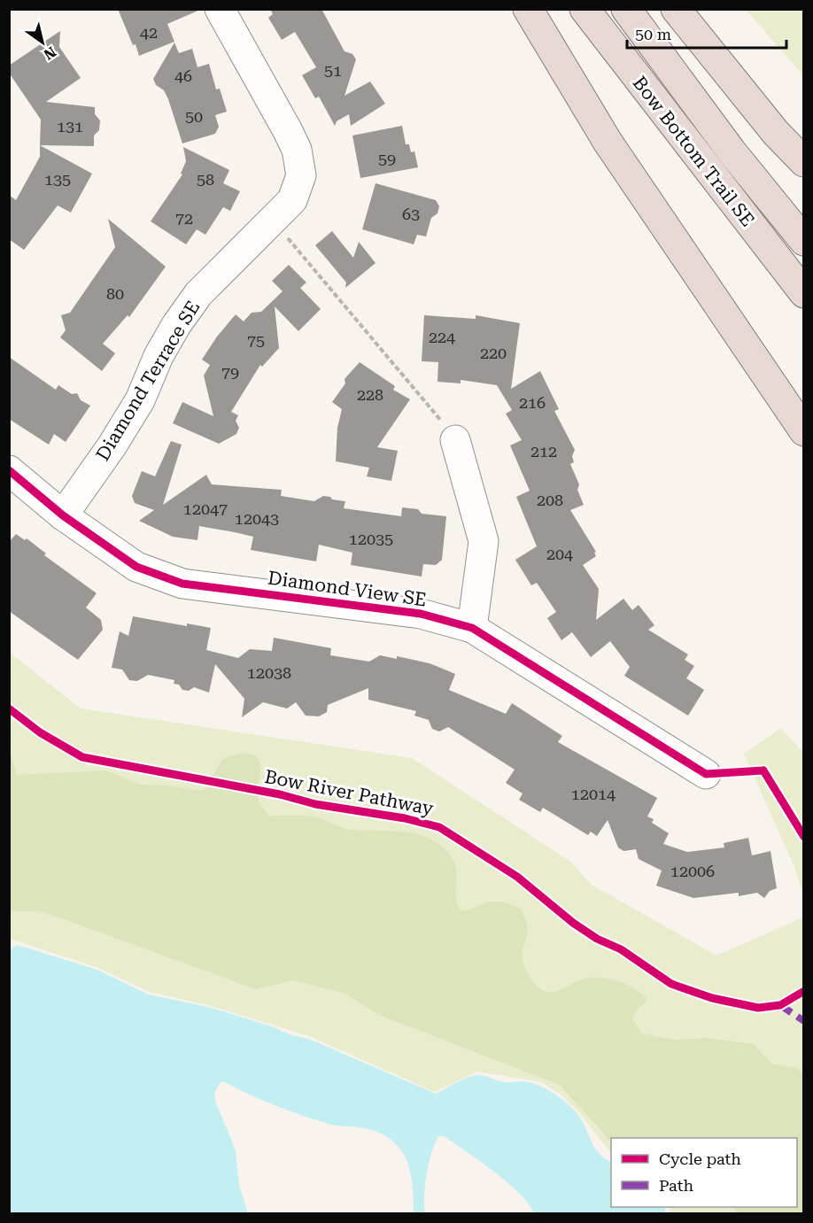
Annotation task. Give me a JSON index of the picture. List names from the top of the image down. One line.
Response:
{"streets":{"highway":["Bow Bottom Trail SE"],"street":["Diamond Terrace SE","Diamond View SE"],"cycle path":["Bow River Pathway"]},"crossings":[["Diamond Terrace SE","Diamond View SE"]],"house_numbers":["42","51","46","50","131","59","135","58","63","72","80","224","75","220","79","228","216","212","208","12047","12043","12035","204","12038","12014","12006"],"legend":["Cycle path","Path"],"scale_bar":"50 m","north":"bottom right"}
